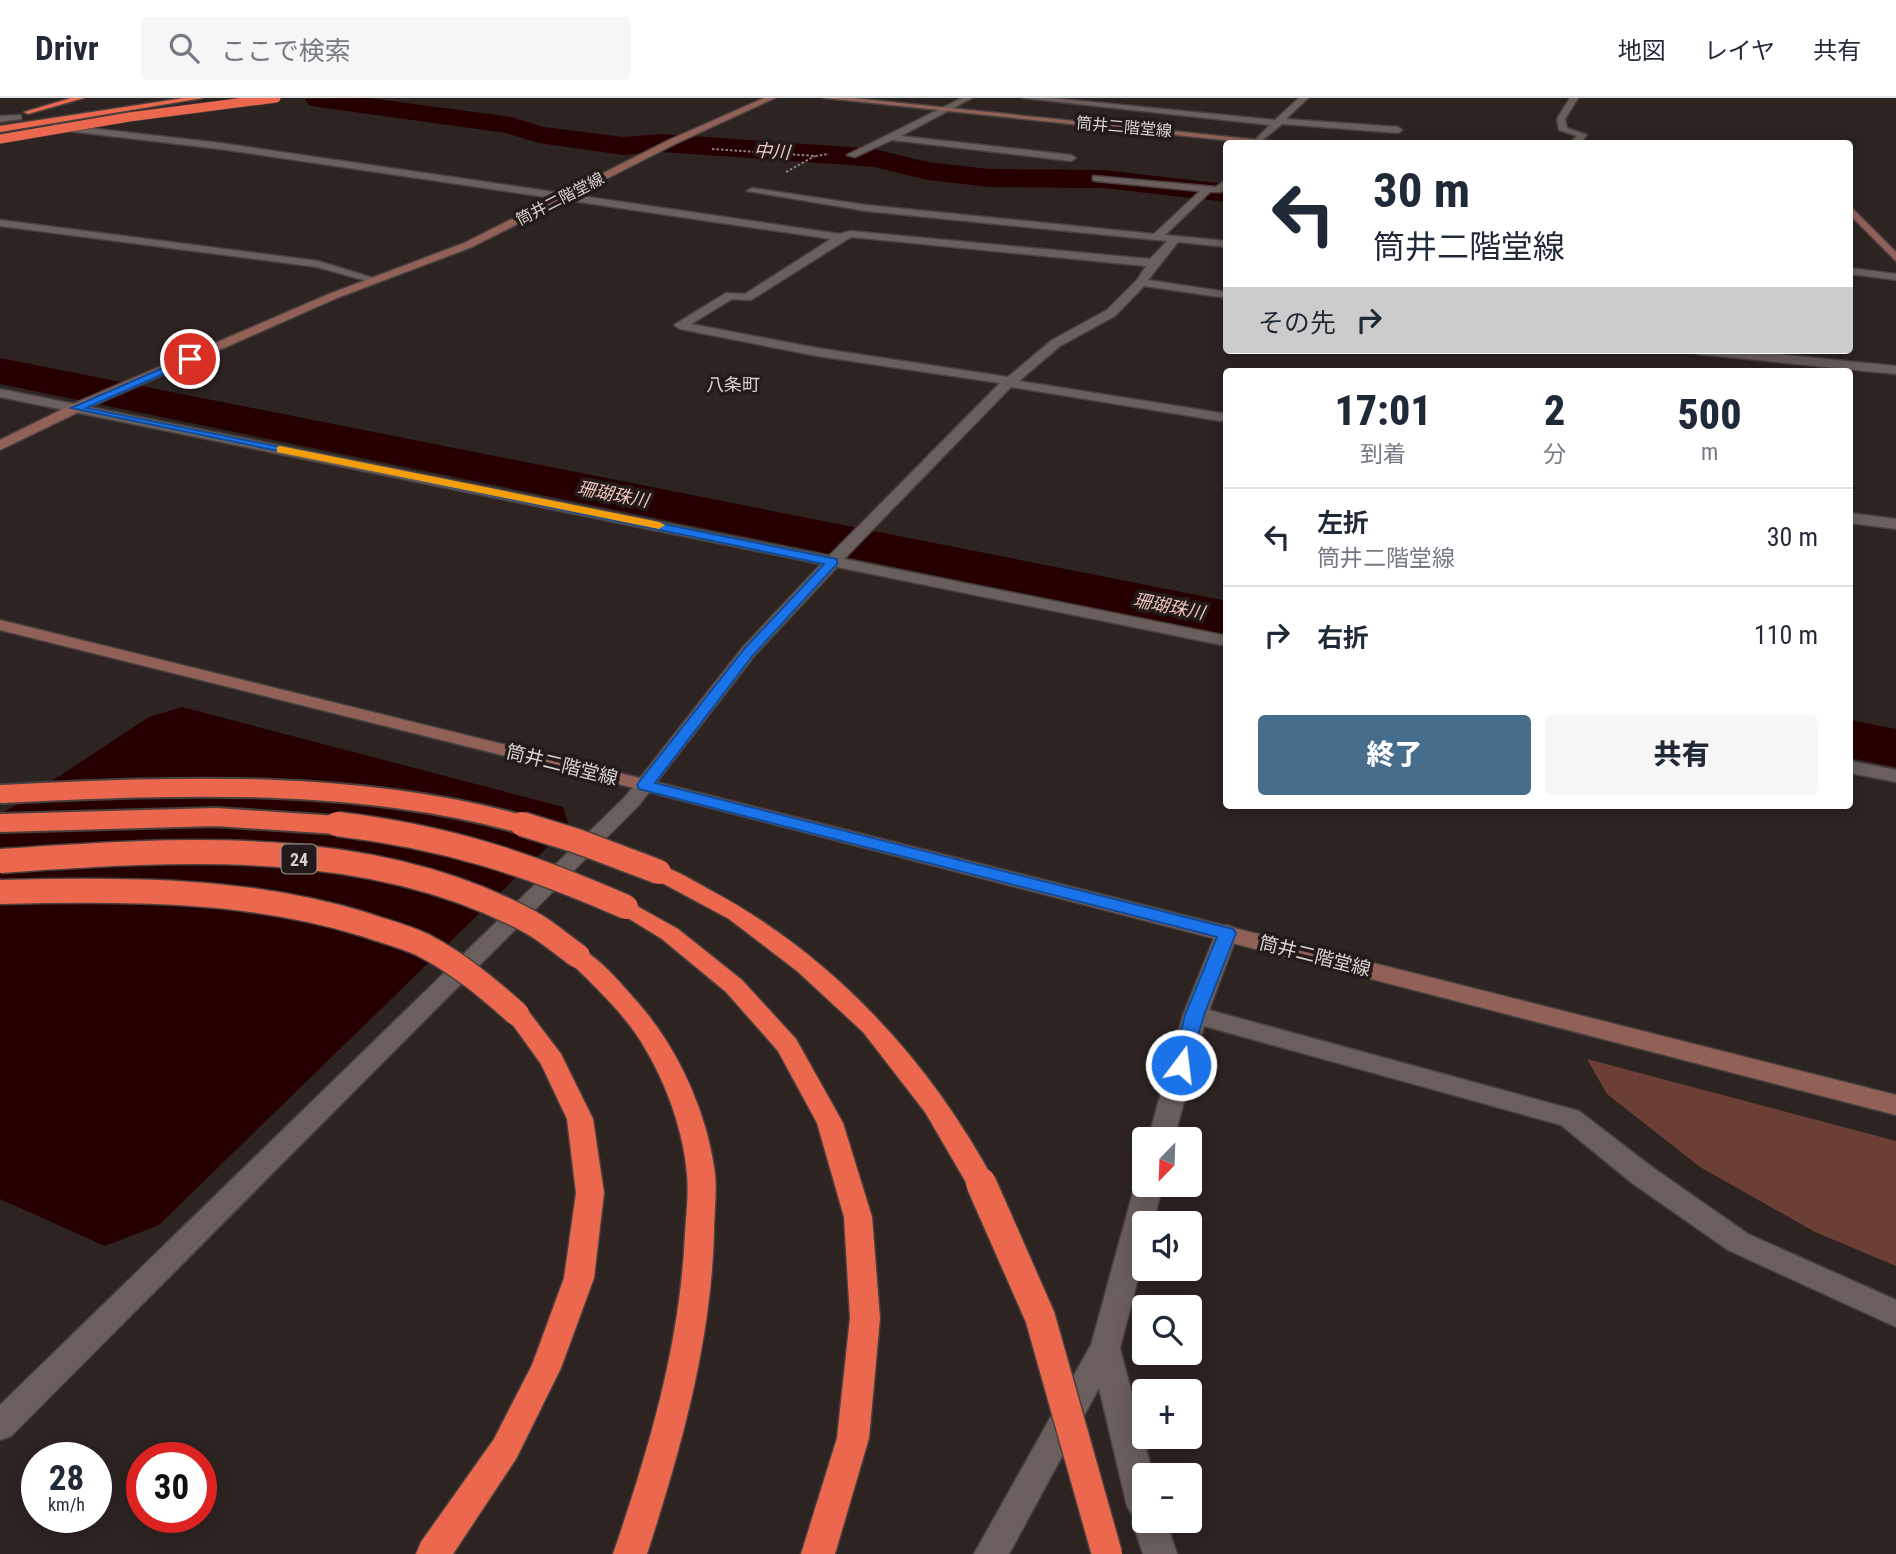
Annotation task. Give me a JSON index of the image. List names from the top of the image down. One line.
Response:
{"streets":{"highway":["24"],"main road":["筒井二階堂線"]},"districts":["八条町"],"water":["中川","珊瑚珠川"],"north":"bottom left","page":{"header":"Drivr","search":"ここで検索","nav":["地図","レイヤ","共有"],"turn":["30 m","筒井二階堂線"],"then":"その先","eta":["17:01","到着","2","分","500","m"],"list":[{"name":"左折","note":"筒井二階堂線","value":"30 m"},{"name":"右折","value":"110 m"}],"buttons":["終了","共有"],"map_buttons":["+","−"],"speed":"28 km/h","limit":"30"}}
